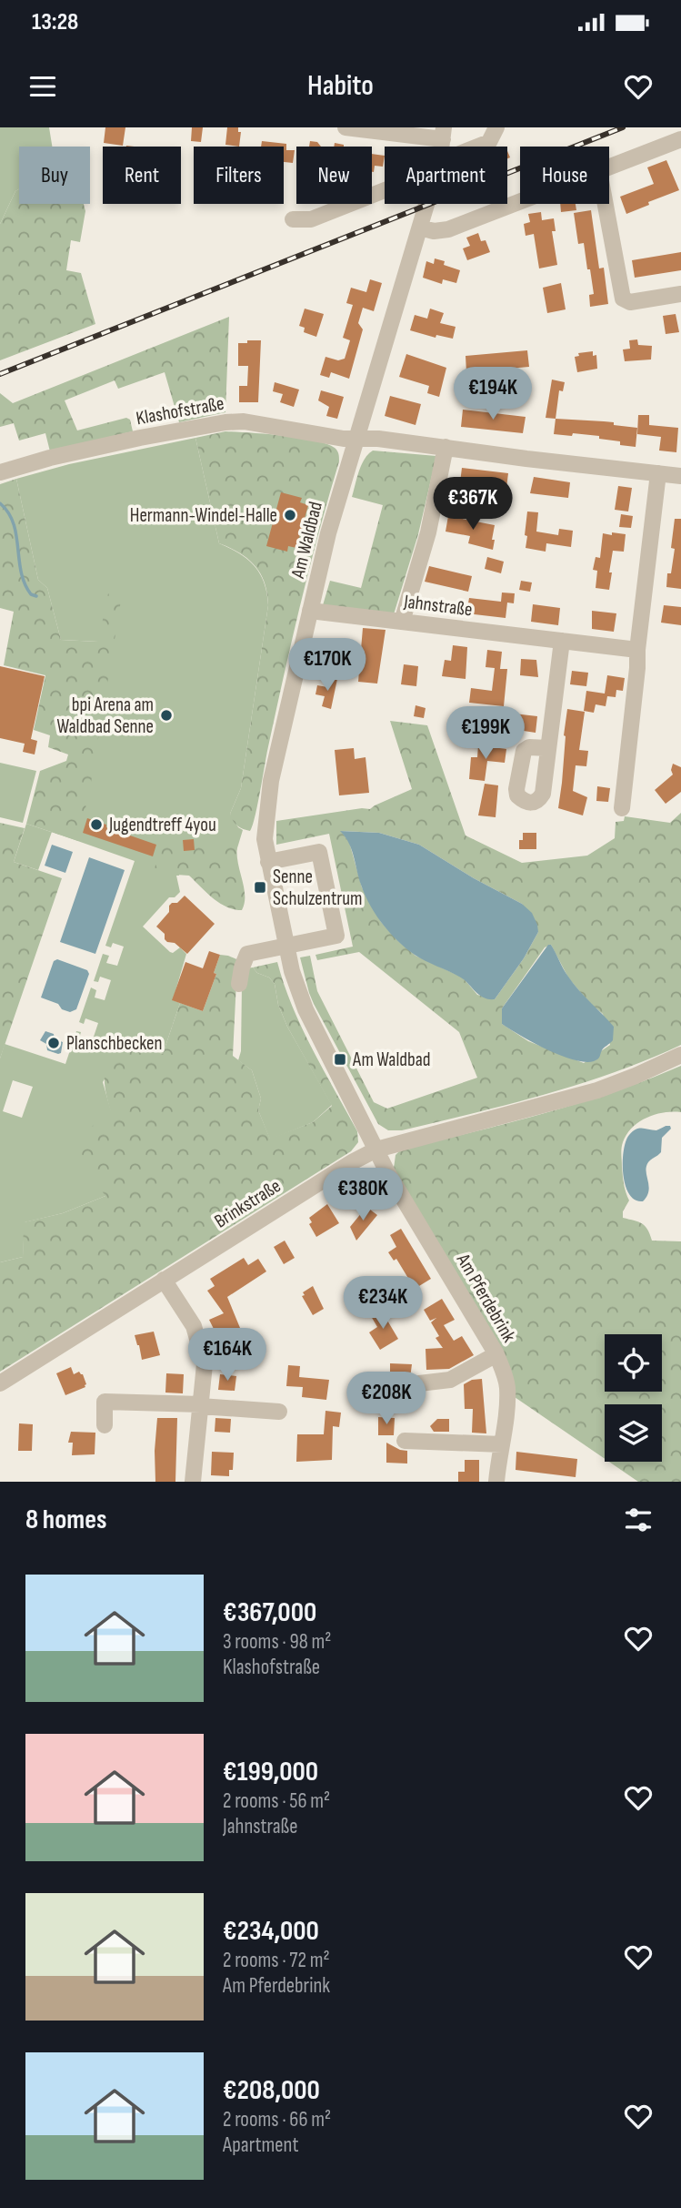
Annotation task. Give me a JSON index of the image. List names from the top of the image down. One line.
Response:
{"streets":{"street":["Klashofstraße","Am Waldbad","Jahnstraße","Brinkstraße","Am Pferdebrink"]},"crossings":[["Klashofstraße","Am Waldbad"],["Am Waldbad","Jahnstraße"],["Am Waldbad","Brinkstraße"],["Am Waldbad","Am Pferdebrink"],["Brinkstraße","Am Pferdebrink"]],"places":{"other":["Hermann-Windel-Halle","bpi Arena am Waldbad Senne","Jugendtreff 4you","Planschbecken"],"transit":["Senne Schulzentrum","Am Waldbad"]},"page":{"status":"13:28","header":"Habito","chip":["Buy","Rent","Filters","New","Apartment","House"],"price":["€194K","€367K","€170K","€199K","€380K","€234K","€164K","€208K"],"heading":"8 homes","list":[{"name":"€367,000","note":"3 rooms · 98 m² · Klashofstraße"},{"name":"€199,000","note":"2 rooms · 56 m² · Jahnstraße"},{"name":"€234,000","note":"2 rooms · 72 m² · Am Pferdebrink"},{"name":"€208,000","note":"2 rooms · 66 m² · Apartment"}]}}
